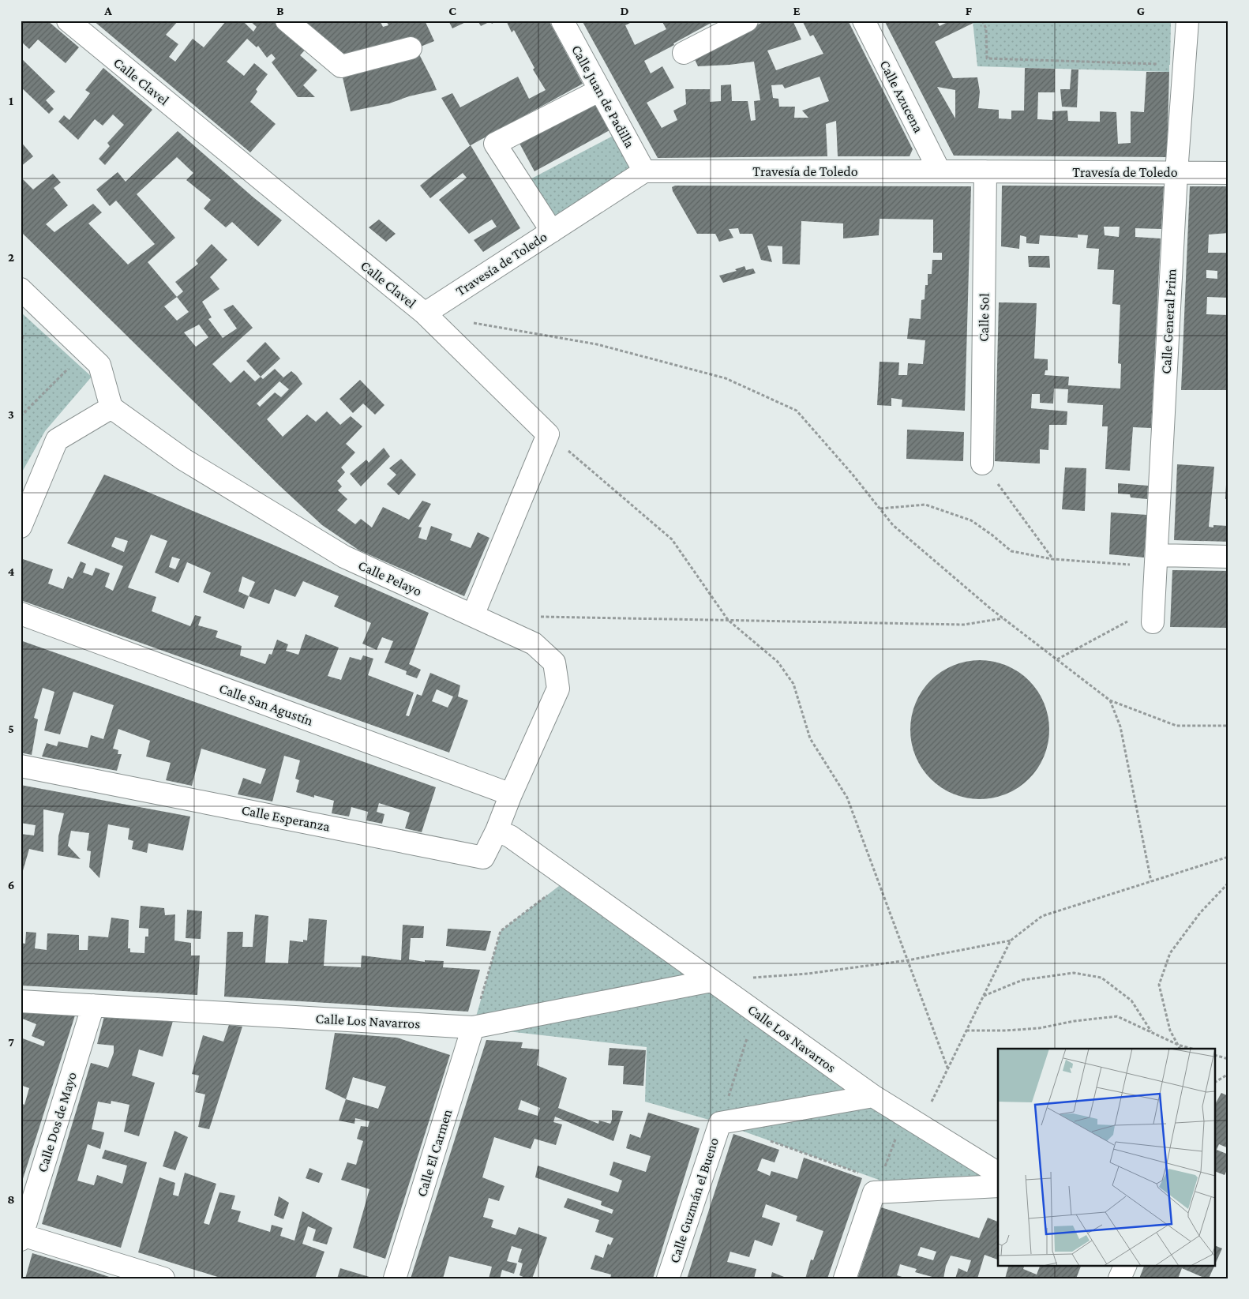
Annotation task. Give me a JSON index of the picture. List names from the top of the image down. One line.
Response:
{"streets":{"street":["Calle Clavel","Calle Juan de Padilla","Calle Azucena","Travesía de Toledo","Calle Sol","Calle General Prim","Calle Pelayo","Calle San Agustín","Calle Esperanza","Calle Los Navarros","Calle Dos de Mayo","Calle El Carmen","Calle Guzmán el Bueno"]},"crossings":[["Calle Clavel","Travesía de Toledo"],["Calle Juan de Padilla","Travesía de Toledo"],["Calle Azucena","Travesía de Toledo"],["Travesía de Toledo","Calle Sol"],["Travesía de Toledo","Calle General Prim"],["Calle Pelayo","Calle San Agustín"],["Calle Pelayo","Calle Esperanza"],["Calle San Agustín","Calle Esperanza"],["Calle Esperanza","Calle Los Navarros"],["Calle Los Navarros","Calle Dos de Mayo"],["Calle Los Navarros","Calle El Carmen"]],"grid":{"columns":["A","B","C","D","E","F","G"],"rows":["1","2","3","4","5","6","7","8"]}}
